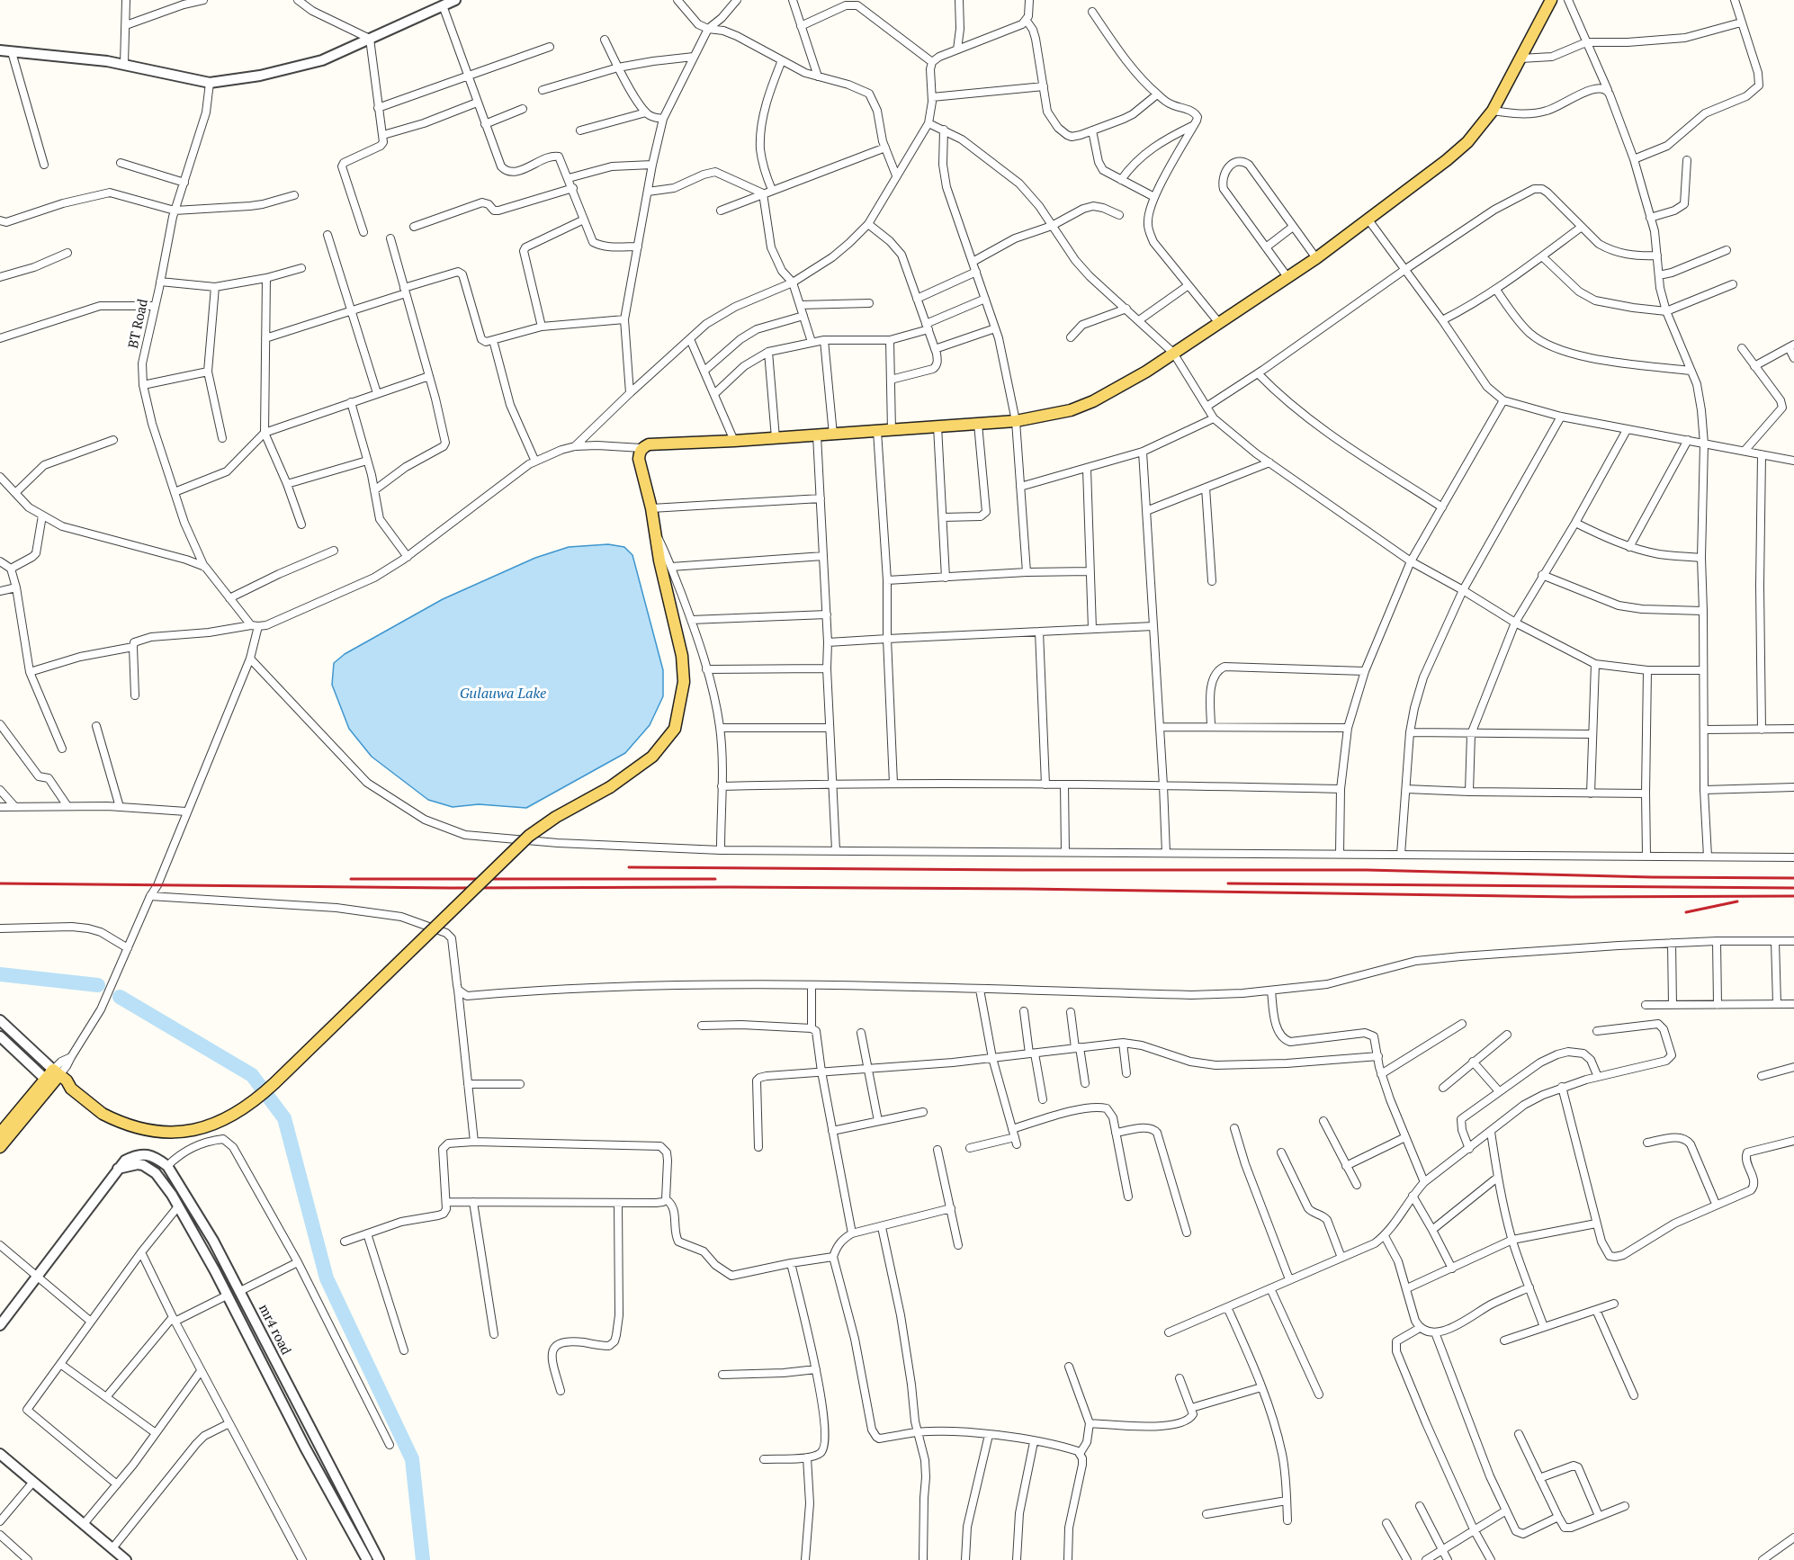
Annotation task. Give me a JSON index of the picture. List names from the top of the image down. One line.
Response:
{"streets":{"street":["BT Road","mr4 road"]},"water":["Gulauwa Lake"]}
